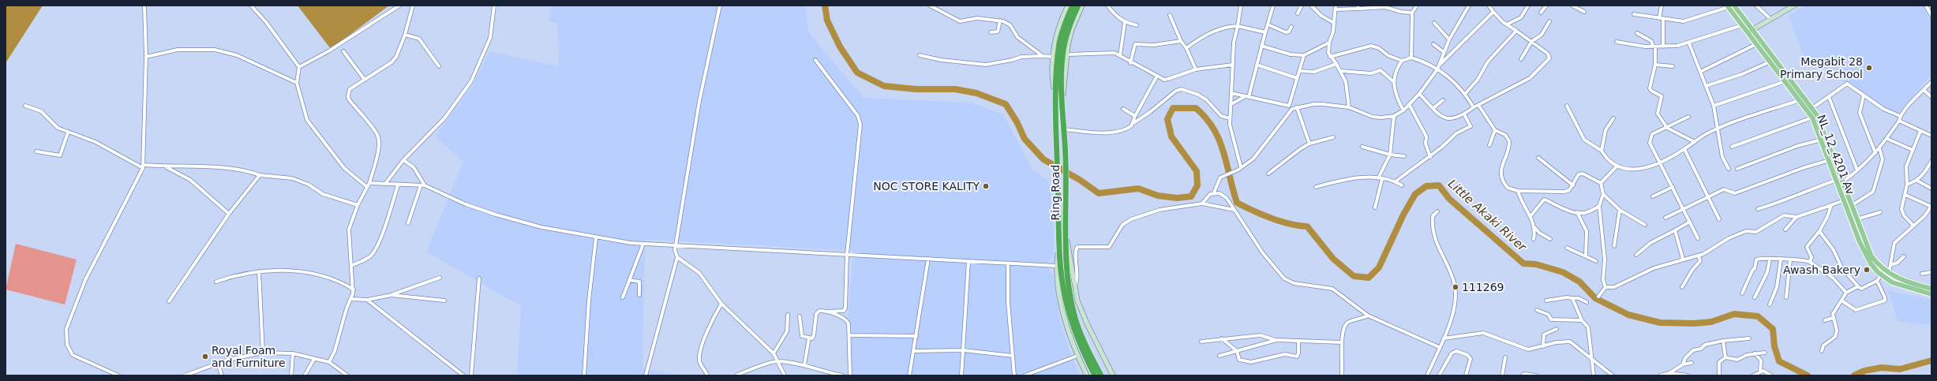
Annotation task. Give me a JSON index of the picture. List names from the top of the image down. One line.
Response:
{"streets":{"highway":["Ring Road"],"main road":["NL_12_4201 Av"]},"water":["Little Akaki River"],"places":["Megabit 28 Primary School","NOC STORE KALITY","Awash Bakery","111269","Royal Foam and Furniture"]}
